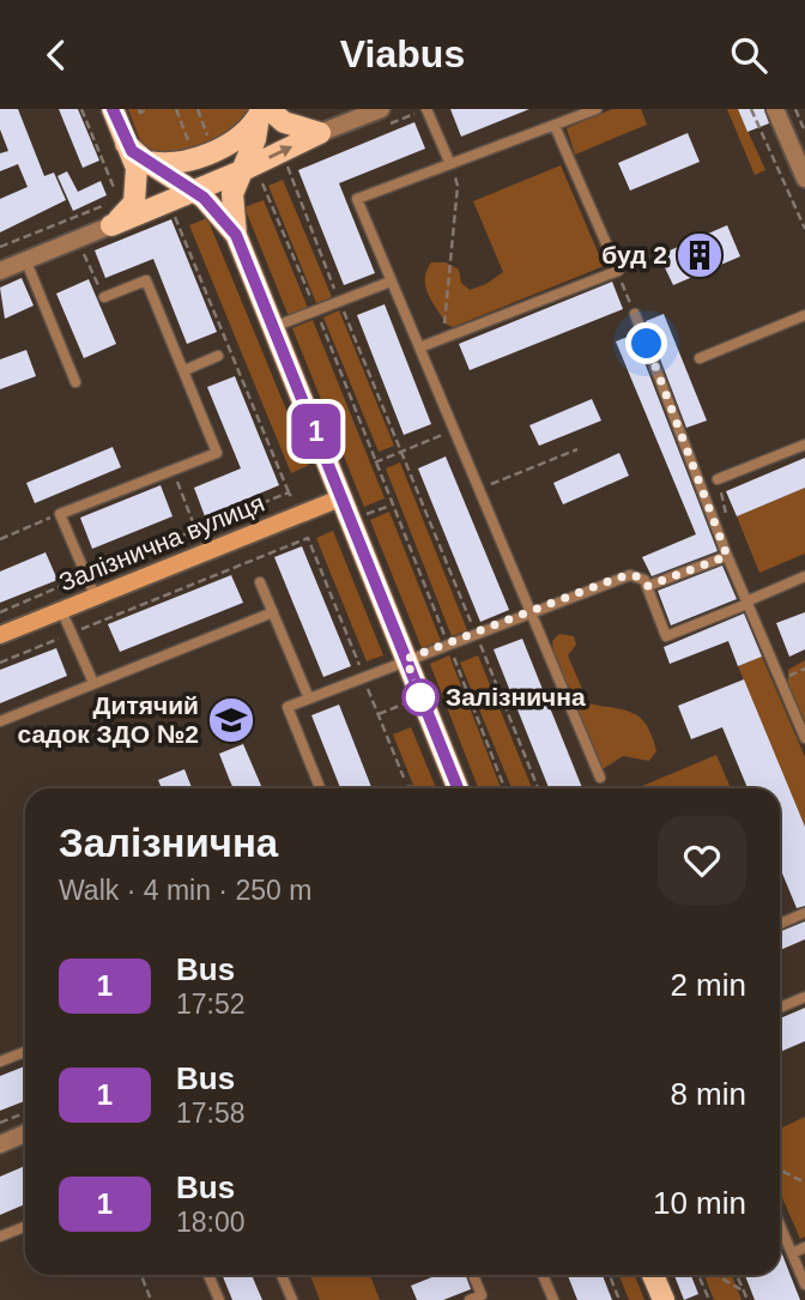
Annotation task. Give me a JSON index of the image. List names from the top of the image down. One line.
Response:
{"streets":{"street":["Залізнична вулиця"]},"places":{"building":["буд 2"],"other":["Залізнична"],"school or university":["Дитячий садок ЗДО №2"]},"lines":["bus line 1"],"page":{"header":"Viabus","on_map":"1","heading":["Залізнична","Walk · 4 min · 250 m"],"list":[{"mark":"1","name":"Bus","note":"17:52","value":"2 min"},{"mark":"1","name":"Bus","note":"17:58","value":"8 min"},{"mark":"1","name":"Bus","note":"18:00","value":"10 min"}]}}
